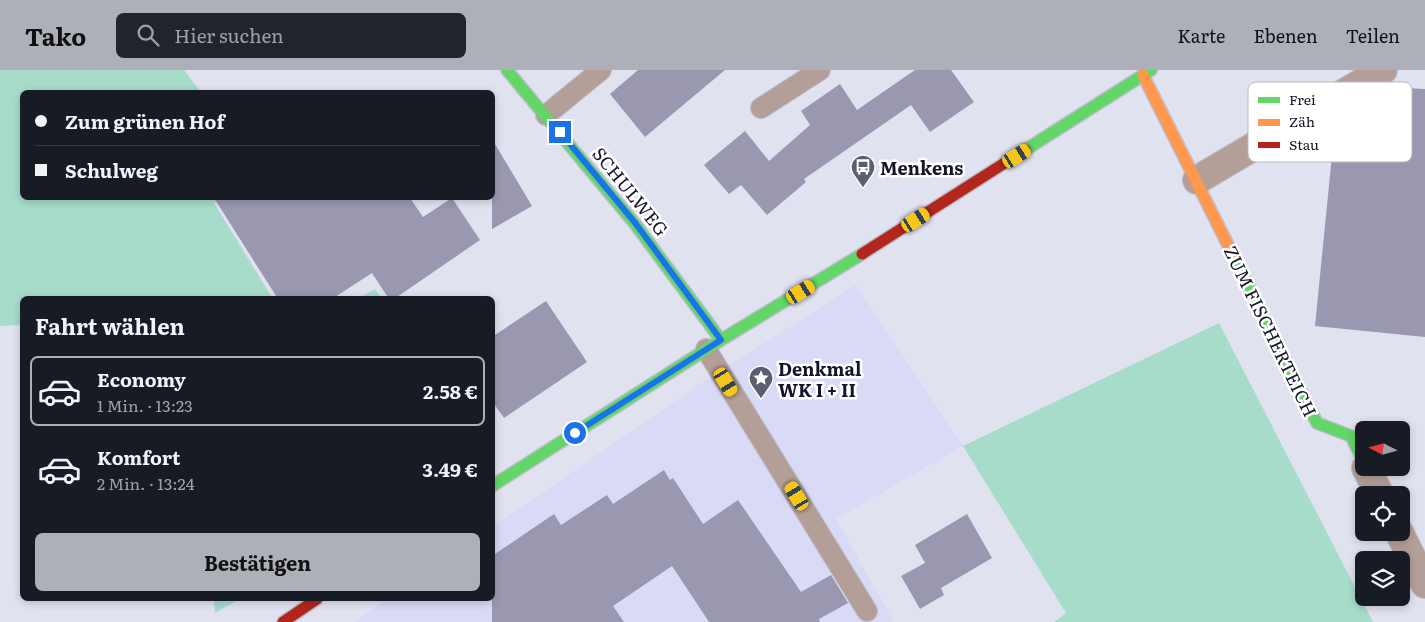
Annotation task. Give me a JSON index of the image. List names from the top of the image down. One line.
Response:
{"streets":{"street":["SCHULWEG","ZUM FISCHERTEICH"]},"places":{"bus stop":["Menkens"],"place":["Denkmal WK I + II"]},"legend":["Frei","Zäh","Stau"],"north":"left","page":{"header":"Tako","search":"Hier suchen","nav":["Karte","Ebenen","Teilen"],"banner":["Zum grünen Hof","Schulweg"],"heading":"Fahrt wählen","list":[{"name":"Economy","note":"1 Min. · 13:23","value":"2.58 €"},{"name":"Komfort","note":"2 Min. · 13:24","value":"3.49 €"}],"buttons":"Bestätigen"}}
